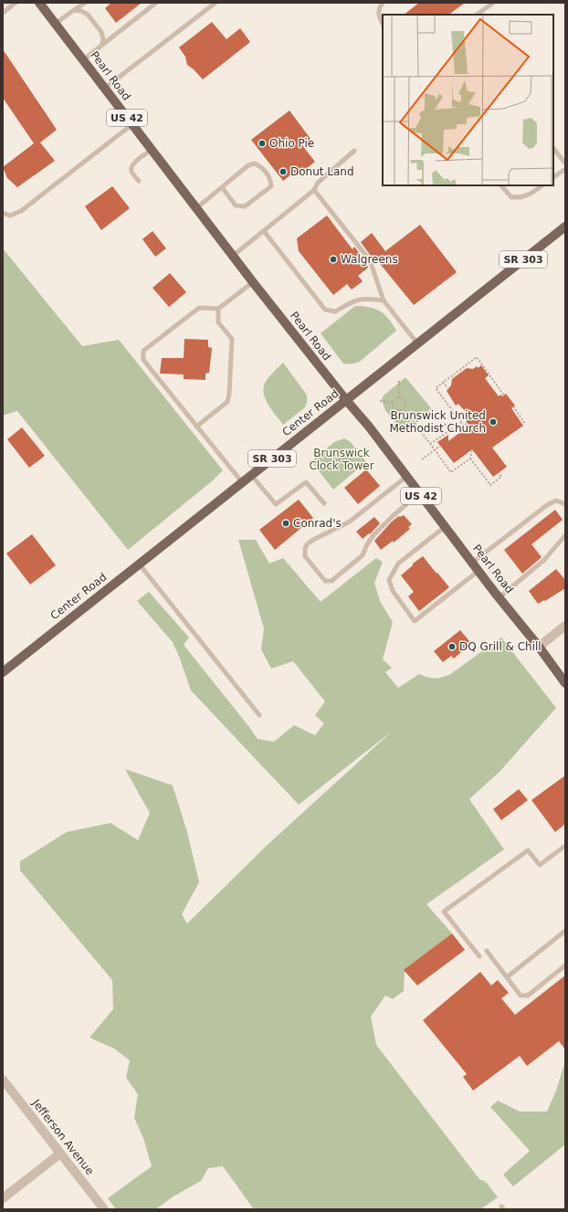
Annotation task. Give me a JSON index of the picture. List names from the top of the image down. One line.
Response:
{"streets":{"main road":["Pearl Road","US 42","SR 303","Center Road"],"street":["Jefferson Avenue"]},"crossings":[["Pearl Road","Center Road"]],"parks":["Brunswick Clock Tower"],"places":["Ohio Pie","Donut Land","Walgreens","Brunswick United Methodist Church","Conrad's","DQ Grill & Chill"]}
